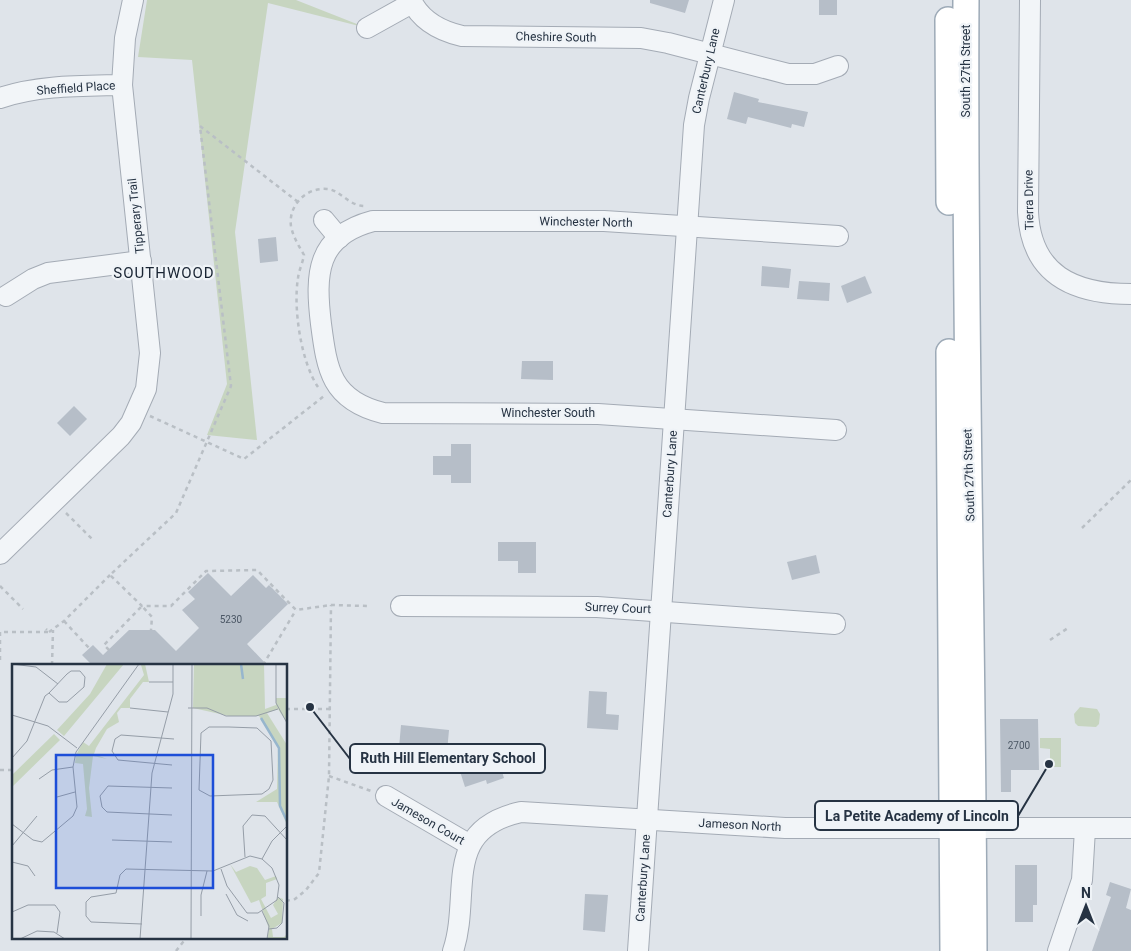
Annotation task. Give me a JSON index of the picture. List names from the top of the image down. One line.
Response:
{"streets":{"main road":["South 27th Street"],"street":["Cheshire South","Canterbury Lane","Sheffield Place","Tierra Drive","Tipperary Trail","Winchester North","Winchester South","Surrey Court","Jameson Court","Jameson North"]},"crossings":[["Cheshire South","Canterbury Lane"],["Canterbury Lane","Winchester North"],["Canterbury Lane","Winchester South"],["Canterbury Lane","Surrey Court"],["Canterbury Lane","Jameson North"],["South 27th Street","Jameson North"],["Sheffield Place","Tipperary Trail"],["Winchester North","Winchester South"],["Jameson Court","Jameson North"]],"districts":["SOUTHWOOD"],"places":["Ruth Hill Elementary School","La Petite Academy of Lincoln"],"house_numbers":["5230","2700"],"north":"top"}
